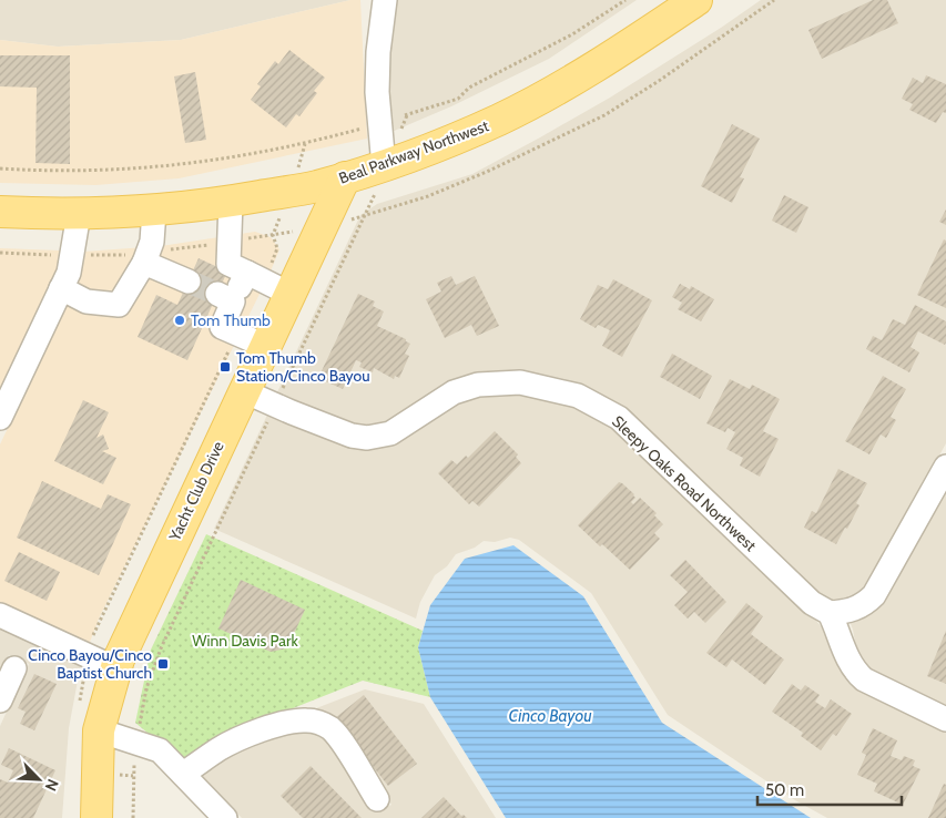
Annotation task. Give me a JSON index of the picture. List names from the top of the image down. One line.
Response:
{"streets":{"main road":["Beal Parkway Northwest","Yacht Club Drive"],"street":["Sleepy Oaks Road Northwest"]},"crossings":[["Beal Parkway Northwest","Yacht Club Drive"],["Sleepy Oaks Road Northwest","Yacht Club Drive"]],"water":["Cinco Bayou"],"parks":["Winn Davis Park"],"places":{"other":["Tom Thumb"],"transit":["Tom Thumb Station/Cinco Bayou","Cinco Bayou/Cinco Baptist Church"]},"scale_bar":"50 m","north":"bottom right"}
